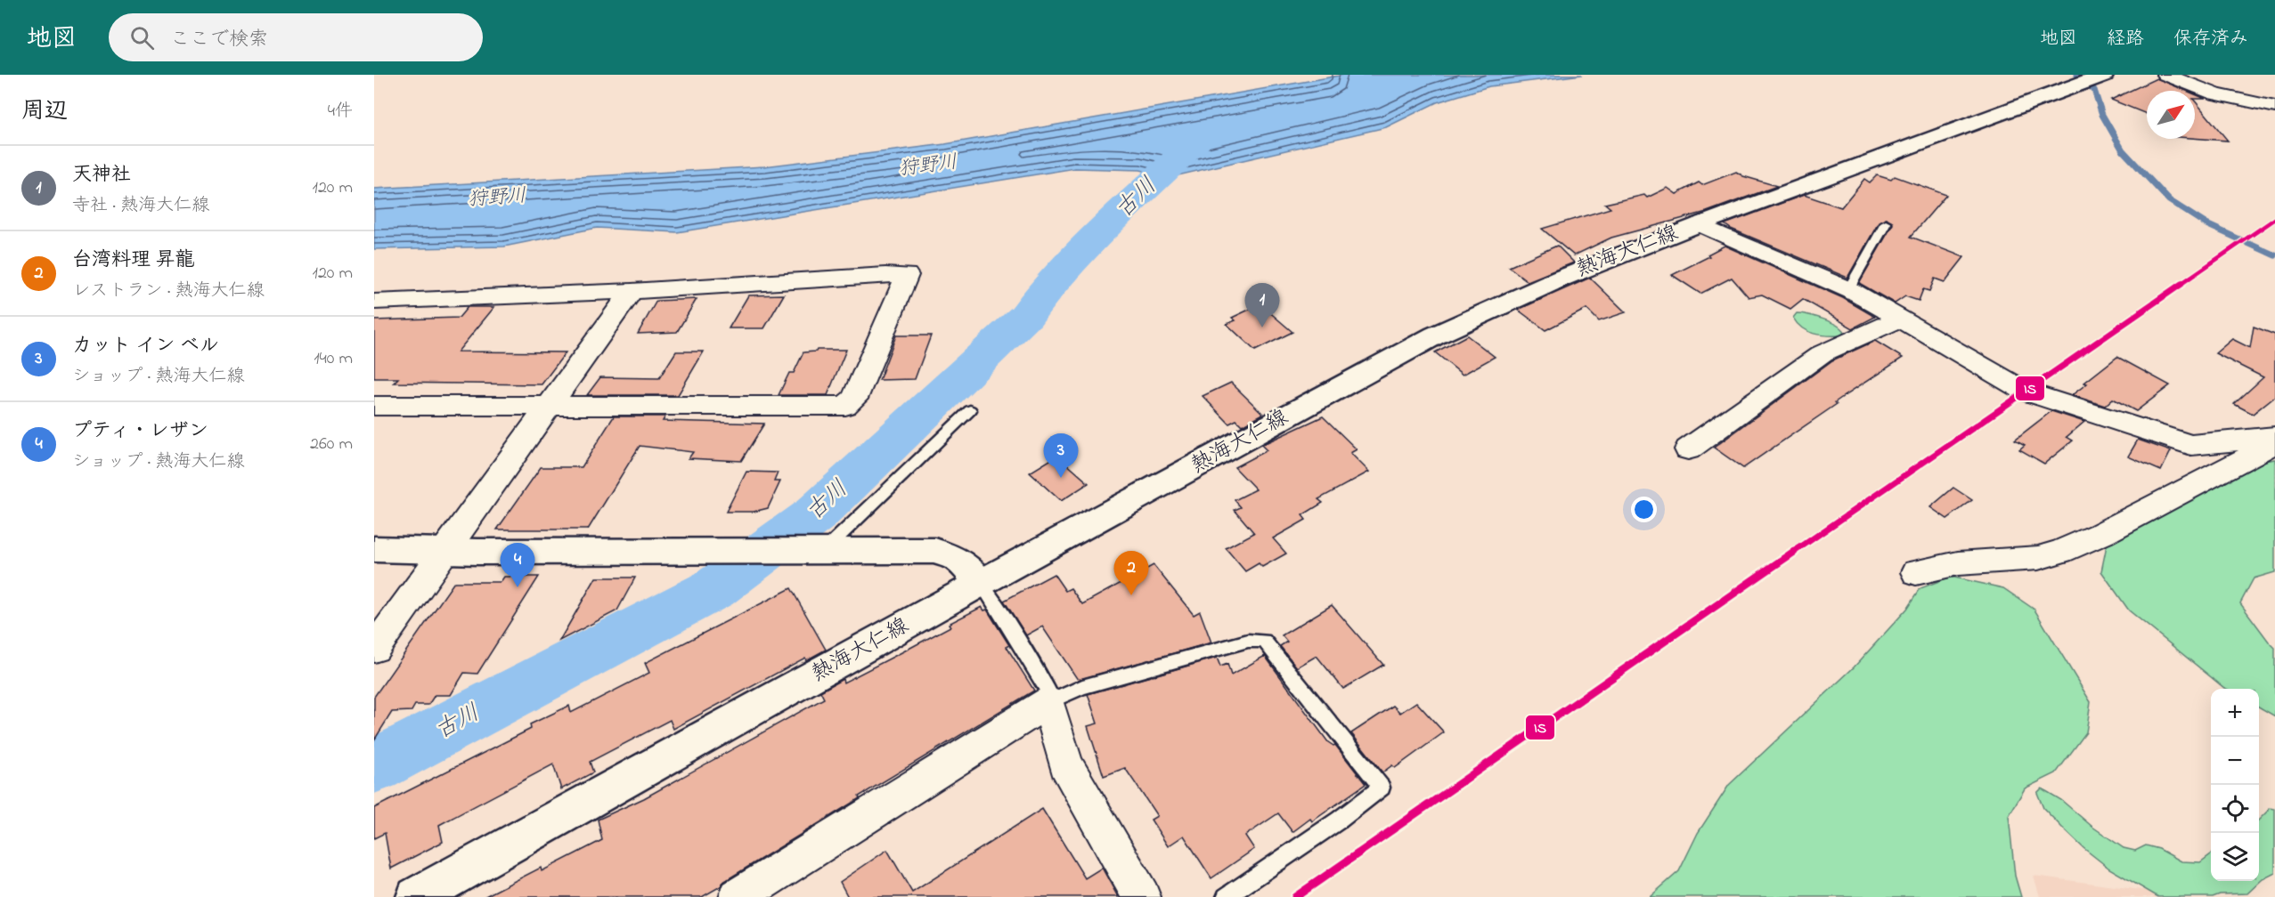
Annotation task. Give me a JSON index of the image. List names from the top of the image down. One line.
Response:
{"streets":{"main road":["熱海大仁線"]},"water":["狩野川","古川"],"lines":["transit line IS"],"north":"top right","page":{"header":"地図","search":"ここで検索","nav":["地図","経路","保存済み"],"heading":["周辺","4件"],"list":[{"mark":"1","name":"天神社","note":"寺社 · 熱海大仁線","value":"120 m"},{"mark":"2","name":"台湾料理 昇龍","note":"レストラン · 熱海大仁線","value":"120 m"},{"mark":"3","name":"カット イン ベル","note":"ショップ · 熱海大仁線","value":"140 m"},{"mark":"4","name":"プティ・レザン","note":"ショップ · 熱海大仁線","value":"260 m"}],"pins":["1","3","4","2"],"map_buttons":["+","−"]}}
